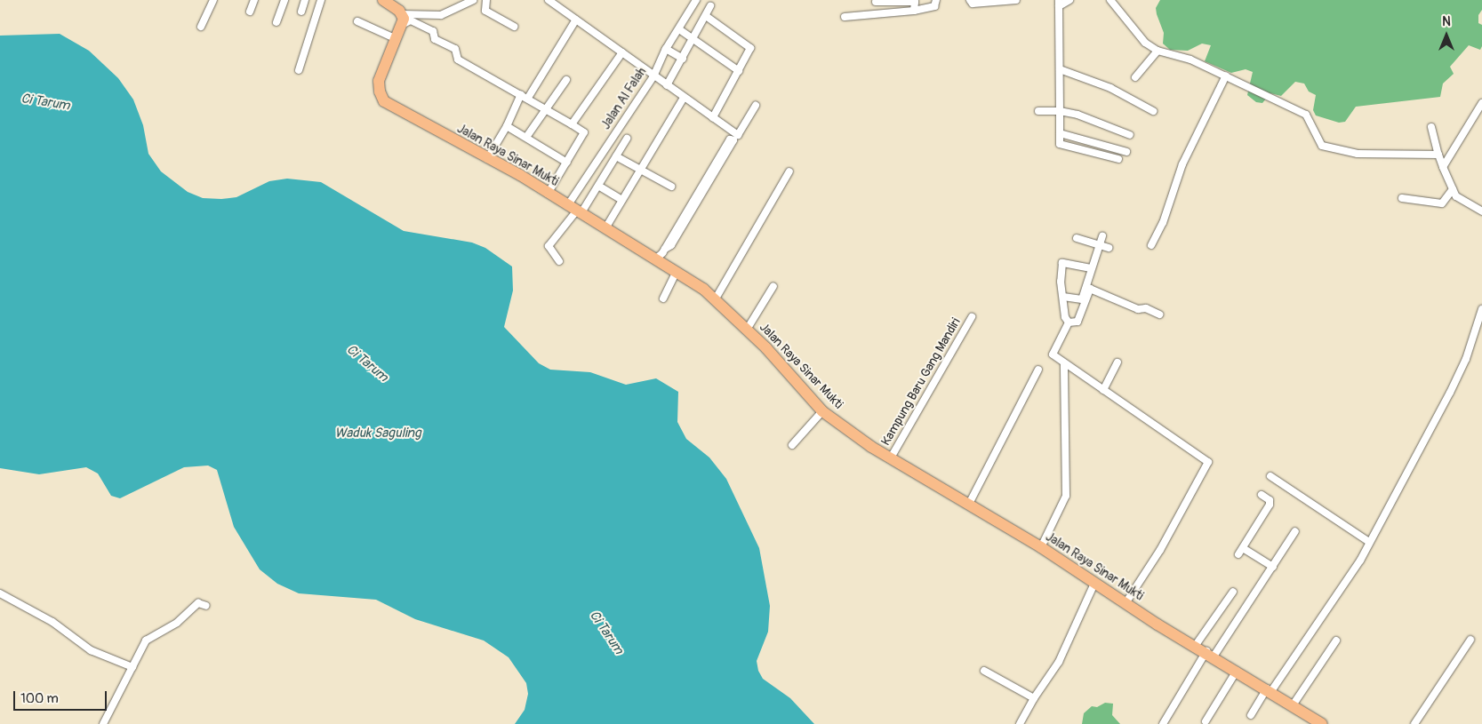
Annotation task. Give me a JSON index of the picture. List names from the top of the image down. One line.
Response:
{"streets":{"highway":["Jalan Raya Sinar Mukti"],"street":["Jalan Al Falah","Kampung Baru Gang Mandiri"]},"crossings":[["Jalan Al Falah","Jalan Raya Sinar Mukti"],["Jalan Raya Sinar Mukti","Kampung Baru Gang Mandiri"]],"water":["Ci Tarum","Waduk Saguling"],"scale_bar":"100 m","north":"top"}
